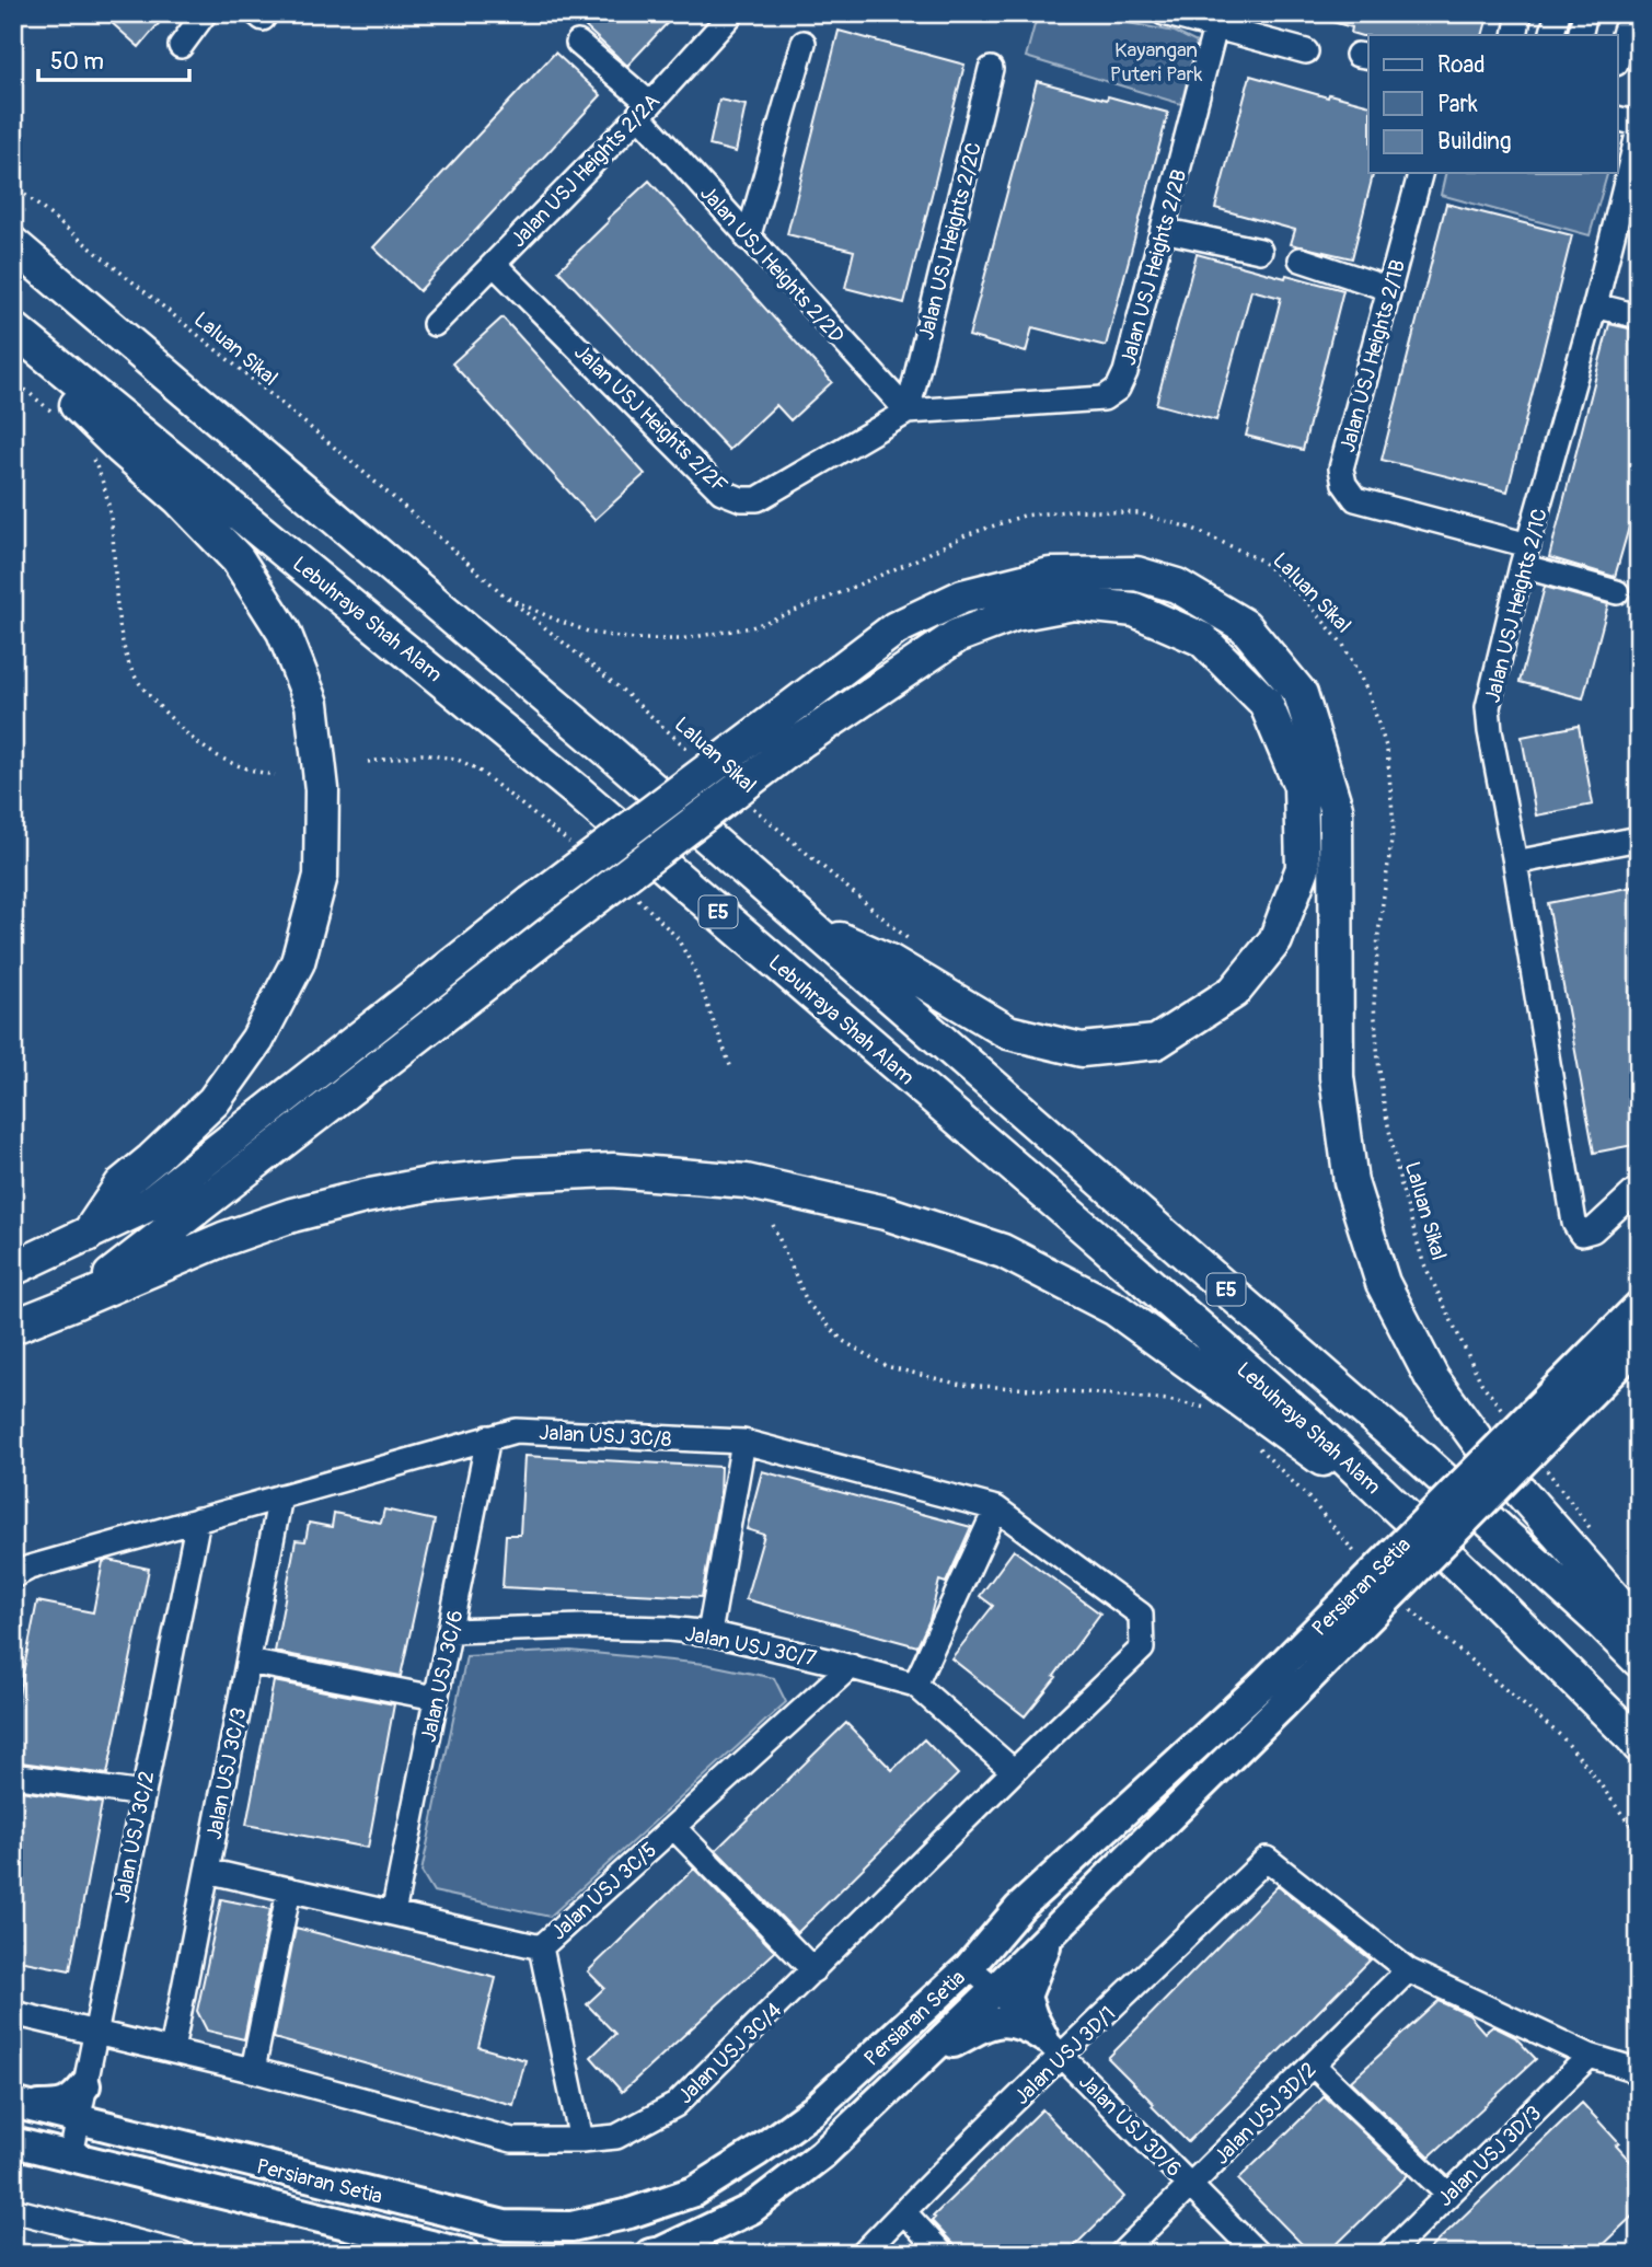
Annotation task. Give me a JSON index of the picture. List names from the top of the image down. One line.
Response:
{"streets":{"highway":["Lebuhraya Shah Alam","E5"],"main road":["Persiaran Setia"],"street":["Jalan USJ Heights 2/2A","Jalan USJ Heights 2/2C","Jalan USJ Heights 2/2D","Jalan USJ Heights 2/2B","Jalan USJ Heights 2/1B","Jalan USJ Heights 2/2F","Jalan USJ Heights 2/1C","Jalan USJ 3C/8","Jalan USJ 3C/7","Jalan USJ 3C/6","Jalan USJ 3C/3","Jalan USJ 3C/2","Jalan USJ 3C/5","Jalan USJ 3C/4","Jalan USJ 3D/1","Jalan USJ 3D/2","Jalan USJ 3D/6","Jalan USJ 3D/3"],"path":["Laluan Sikal"]},"crossings":[["Jalan USJ Heights 2/2A","Jalan USJ Heights 2/2D"],["Jalan USJ Heights 2/2A","Jalan USJ Heights 2/2F"],["Jalan USJ Heights 2/2C","Jalan USJ Heights 2/2D"],["Jalan USJ Heights 2/2C","Jalan USJ Heights 2/2B"],["Jalan USJ Heights 2/2C","Jalan USJ Heights 2/2F"],["Jalan USJ Heights 2/2D","Jalan USJ Heights 2/2B"],["Jalan USJ Heights 2/2D","Jalan USJ Heights 2/2F"],["Jalan USJ Heights 2/2B","Jalan USJ Heights 2/2F"],["Jalan USJ Heights 2/1B","Jalan USJ Heights 2/1C"],["Jalan USJ 3C/8","Jalan USJ 3C/6"],["Jalan USJ 3C/8","Jalan USJ 3C/3"],["Jalan USJ 3C/8","Jalan USJ 3C/2"],["Jalan USJ 3C/8","Jalan USJ 3C/4"],["Persiaran Setia","Jalan USJ 3C/2"],["Persiaran Setia","Jalan USJ 3D/6"],["Jalan USJ 3C/7","Jalan USJ 3C/6"],["Jalan USJ 3C/7","Jalan USJ 3C/5"],["Jalan USJ 3C/7","Jalan USJ 3C/4"],["Jalan USJ 3C/6","Jalan USJ 3C/5"],["Jalan USJ 3C/3","Jalan USJ 3C/5"],["Jalan USJ 3C/3","Jalan USJ 3C/4"],["Jalan USJ 3C/2","Jalan USJ 3C/4"],["Jalan USJ 3D/1","Jalan USJ 3D/2"],["Jalan USJ 3D/1","Jalan USJ 3D/6"],["Jalan USJ 3D/2","Jalan USJ 3D/6"]],"parks":["Kayangan Puteri Park"],"legend":["Road","Park","Building"],"scale_bar":"50 m"}
